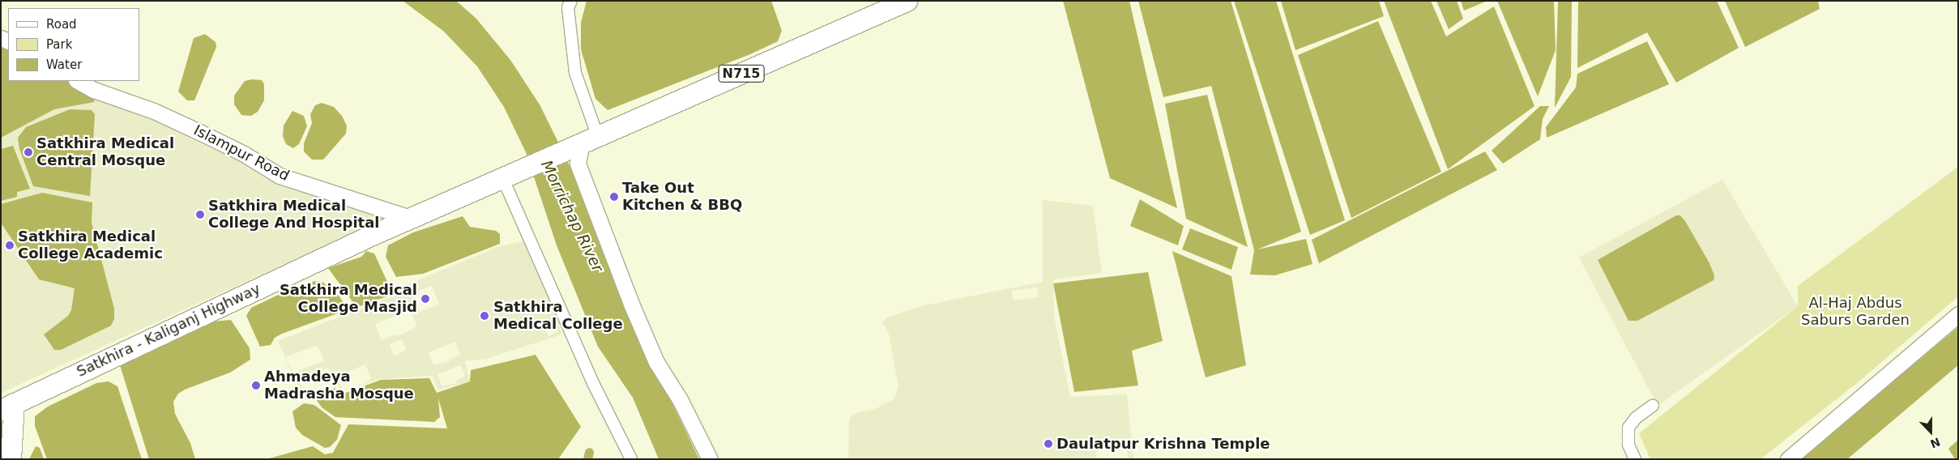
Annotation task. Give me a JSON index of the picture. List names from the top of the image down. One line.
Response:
{"streets":{"highway":["N715","Satkhira - Kaliganj Highway"],"street":["Islampur Road"]},"crossings":[["N715","Satkhira - Kaliganj Highway"],["Islampur Road","Satkhira - Kaliganj Highway"]],"water":["Morrichap River"],"parks":["Al-Haj Abdus Saburs Garden"],"places":["Satkhira Medical Central Mosque","Take Out Kitchen & BBQ","Satkhira Medical College And Hospital","Satkhira Medical College Academic","Satkhira Medical College Masjid","Satkhira Medical College","Ahmadeya Madrasha Mosque","Daulatpur Krishna Temple"],"legend":["Road","Park","Water"],"north":"bottom"}
